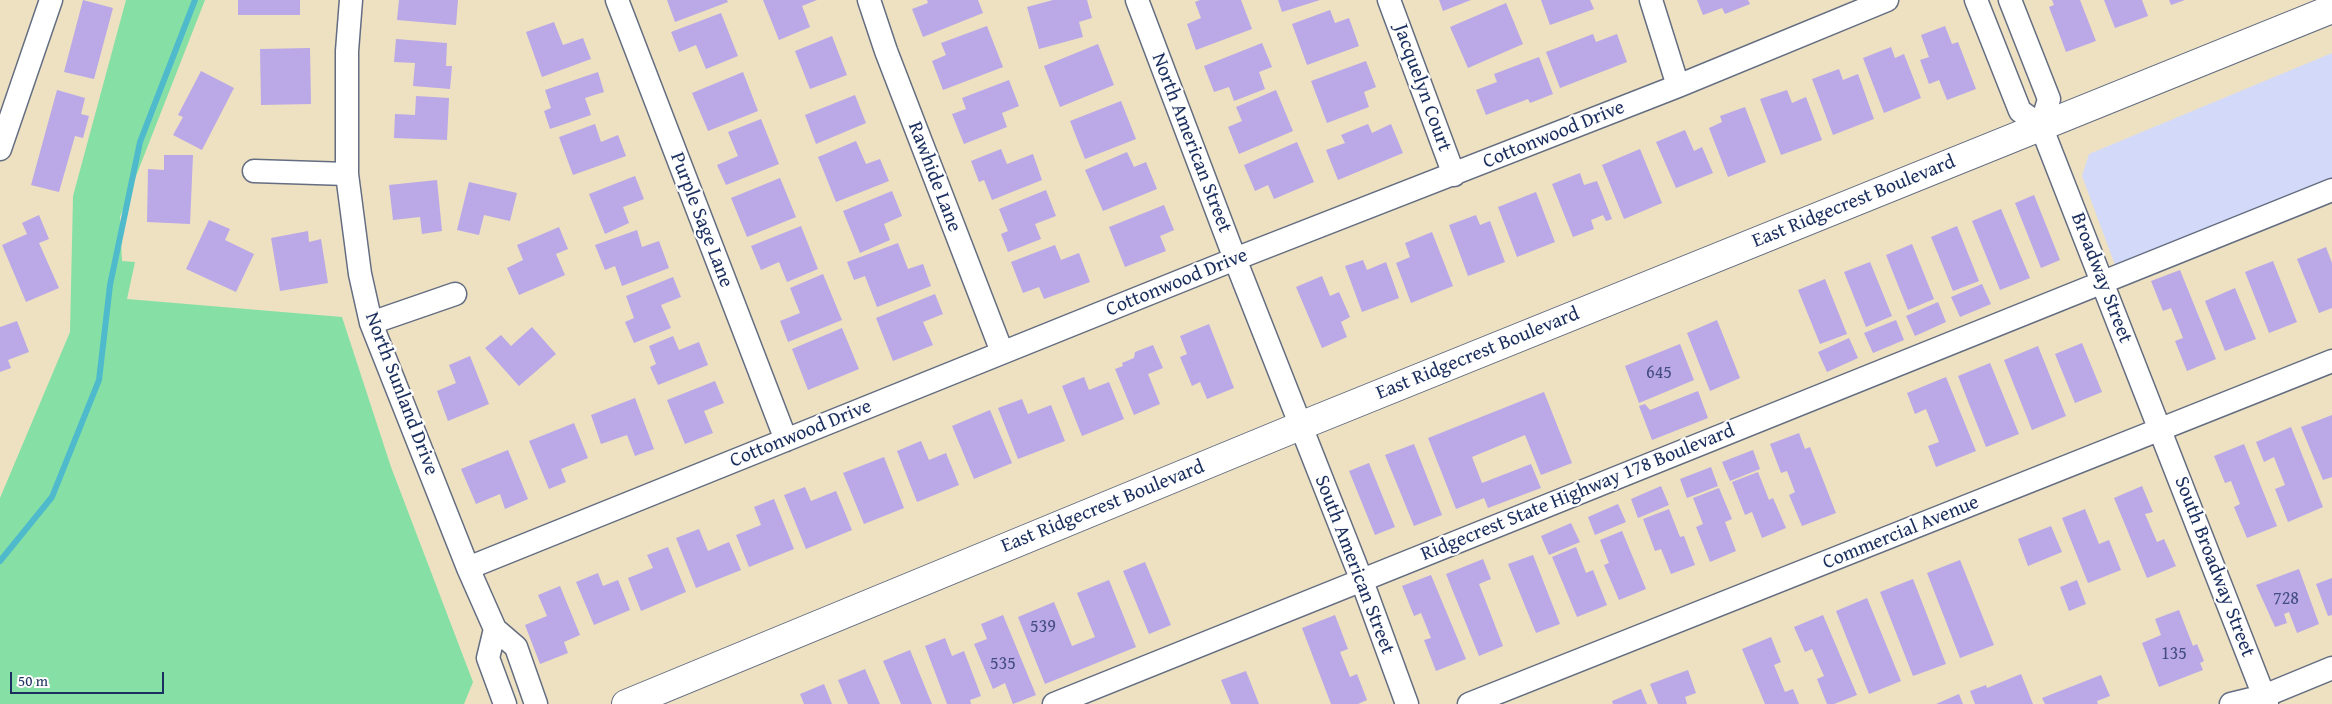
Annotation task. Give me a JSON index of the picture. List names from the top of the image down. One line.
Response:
{"streets":{"main road":["East Ridgecrest Boulevard"],"street":["Jacquelyn Court","Cottonwood Drive","North American Street","Rawhide Lane","Purple Sage Lane","Broadway Street","North Sunland Drive","Ridgecrest State Highway 178 Boulevard","Commercial Avenue","South American Street","South Broadway Street"]},"crossings":[["Jacquelyn Court","Cottonwood Drive"],["Cottonwood Drive","North American Street"],["Cottonwood Drive","Rawhide Lane"],["Cottonwood Drive","Purple Sage Lane"],["Cottonwood Drive","North Sunland Drive"],["North American Street","East Ridgecrest Boulevard"],["North American Street","South American Street"],["East Ridgecrest Boulevard","Broadway Street"],["East Ridgecrest Boulevard","South American Street"],["Broadway Street","Ridgecrest State Highway 178 Boulevard"],["Broadway Street","Commercial Avenue"],["Broadway Street","South Broadway Street"],["Ridgecrest State Highway 178 Boulevard","South American Street"],["Commercial Avenue","South Broadway Street"]],"house_numbers":["645","728","539","135","535"],"scale_bar":"50 m"}
